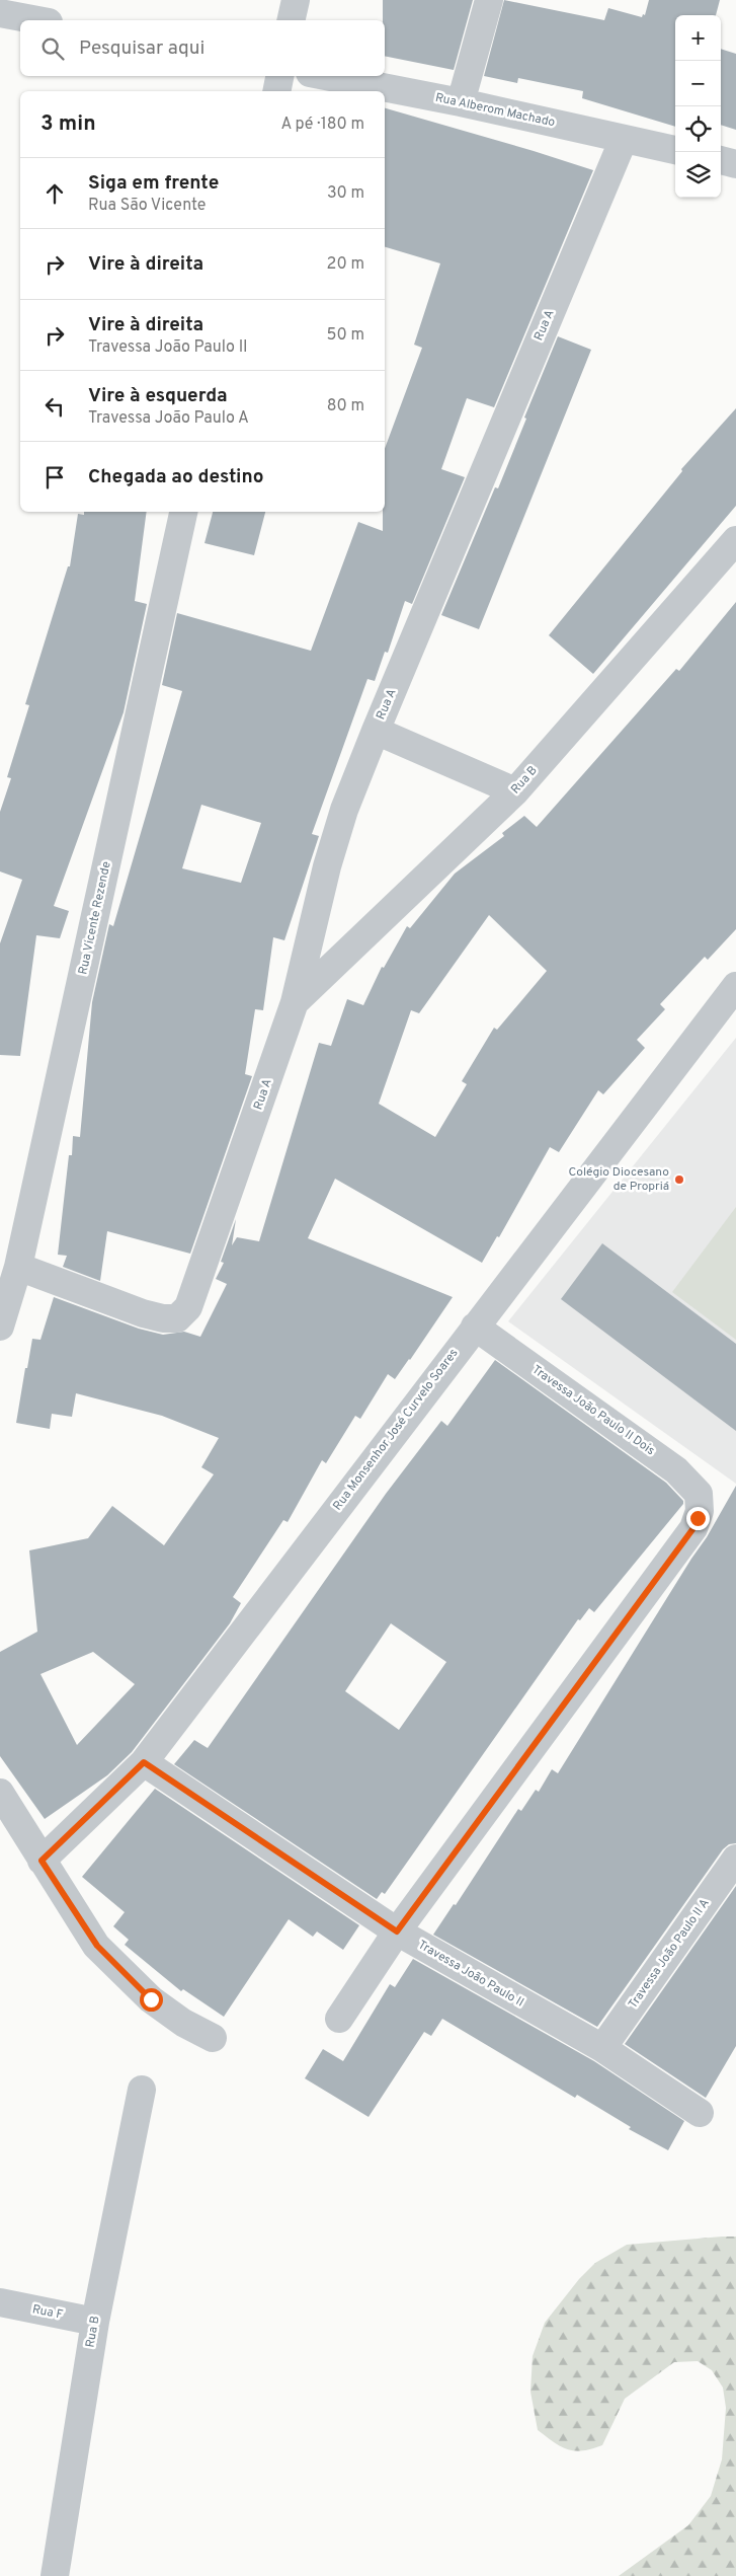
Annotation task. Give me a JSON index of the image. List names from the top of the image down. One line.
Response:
{"streets":{"street":["Rua Alberom Machado","Rua A","Rua B","Rua Vicente Rezende","Travessa João Paulo II Dois","Rua Monsenhor José Curvelo Soares","Travessa João Paulo II A","Travessa João Paulo II","Rua F"]},"crossings":[["Rua Alberom Machado","Rua A"],["Rua A","Rua B"],["Rua A","Rua Vicente Rezende"],["Rua B","Rua F"],["Travessa João Paulo II Dois","Rua Monsenhor José Curvelo Soares"],["Travessa João Paulo II Dois","Travessa João Paulo II"],["Rua Monsenhor José Curvelo Soares","Travessa João Paulo II"],["Travessa João Paulo II A","Travessa João Paulo II"]],"places":["Colégio Diocesano de Propriá"],"page":{"map_buttons":["+","−"],"search":"Pesquisar aqui","heading":["3 min","A pé · 180 m"],"list":[["Siga em frente","Rua São Vicente","30 m"],["Vire à direita","20 m"],["Vire à direita","Travessa João Paulo II","50 m"],["Vire à esquerda","Travessa João Paulo A","80 m"],"Chegada ao destino"]}}
